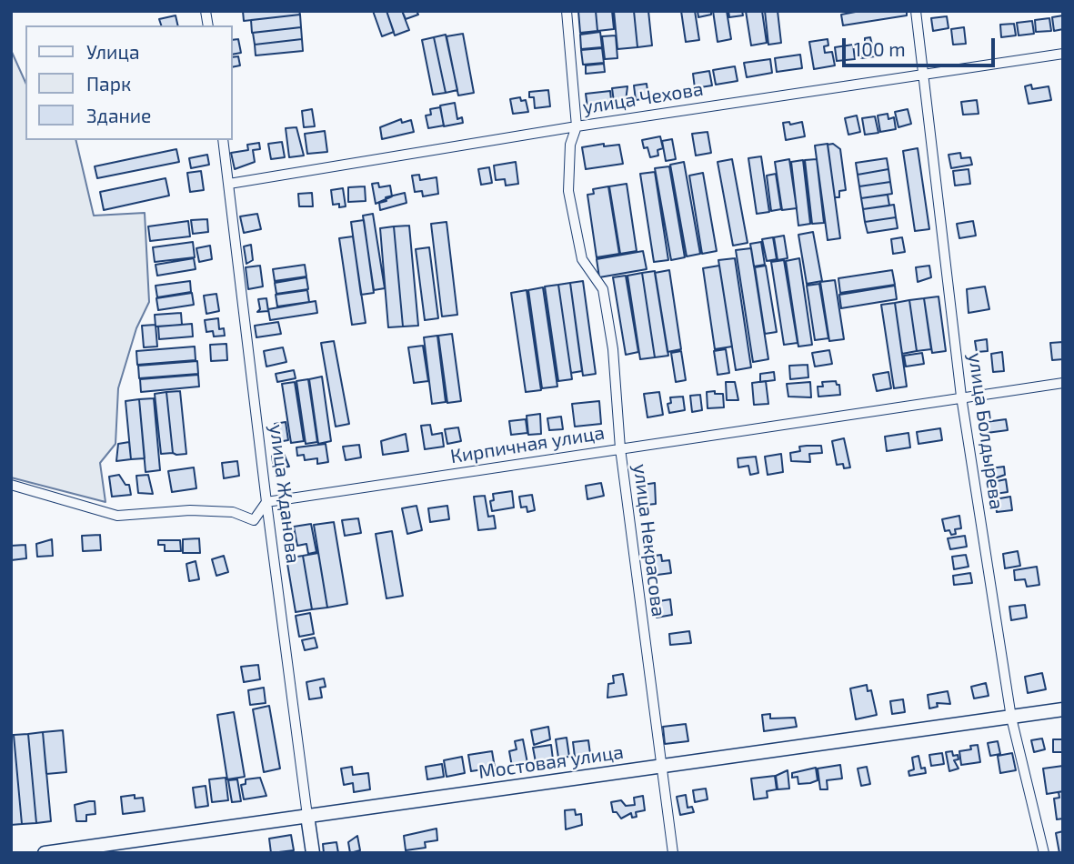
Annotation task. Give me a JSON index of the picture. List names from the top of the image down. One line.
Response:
{"streets":{"street":["улица Чехова","улица Болдырева","Кирпичная улица","улица Жданова","улица Некрасова","Мостовая улица"]},"crossings":[["улица Чехова","улица Болдырева"],["улица Чехова","улица Жданова"],["улица Чехова","улица Некрасова"],["улица Болдырева","Кирпичная улица"],["улица Болдырева","Мостовая улица"],["Кирпичная улица","улица Жданова"],["Кирпичная улица","улица Некрасова"],["улица Жданова","Мостовая улица"],["улица Некрасова","Мостовая улица"]],"legend":["Улица","Парк","Здание"],"scale_bar":"100 m"}
